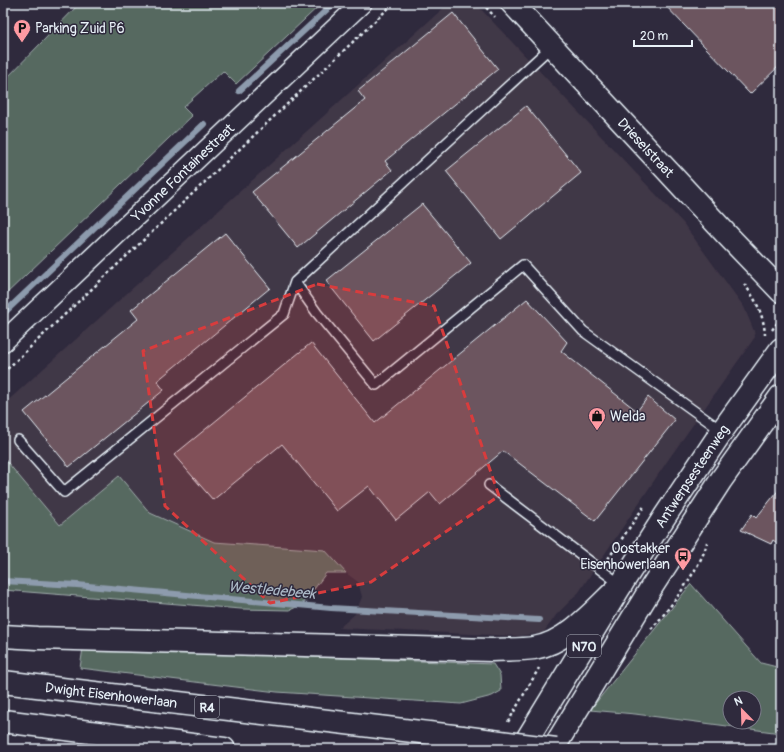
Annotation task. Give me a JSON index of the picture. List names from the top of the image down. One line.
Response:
{"streets":{"main road":["Drieselstraat","Antwerpsesteenweg","N70","Dwight Eisenhowerlaan","R4"],"street":["Yvonne Fontainestraat"]},"crossings":[["Antwerpsesteenweg","Dwight Eisenhowerlaan"]],"water":["Westledebeek"],"places":{"parking":["Parking Zuid P6"],"shop":["Welda"],"bus stop":["Oostakker Eisenhowerlaan"]},"scale_bar":"20 m","north":"top left"}
